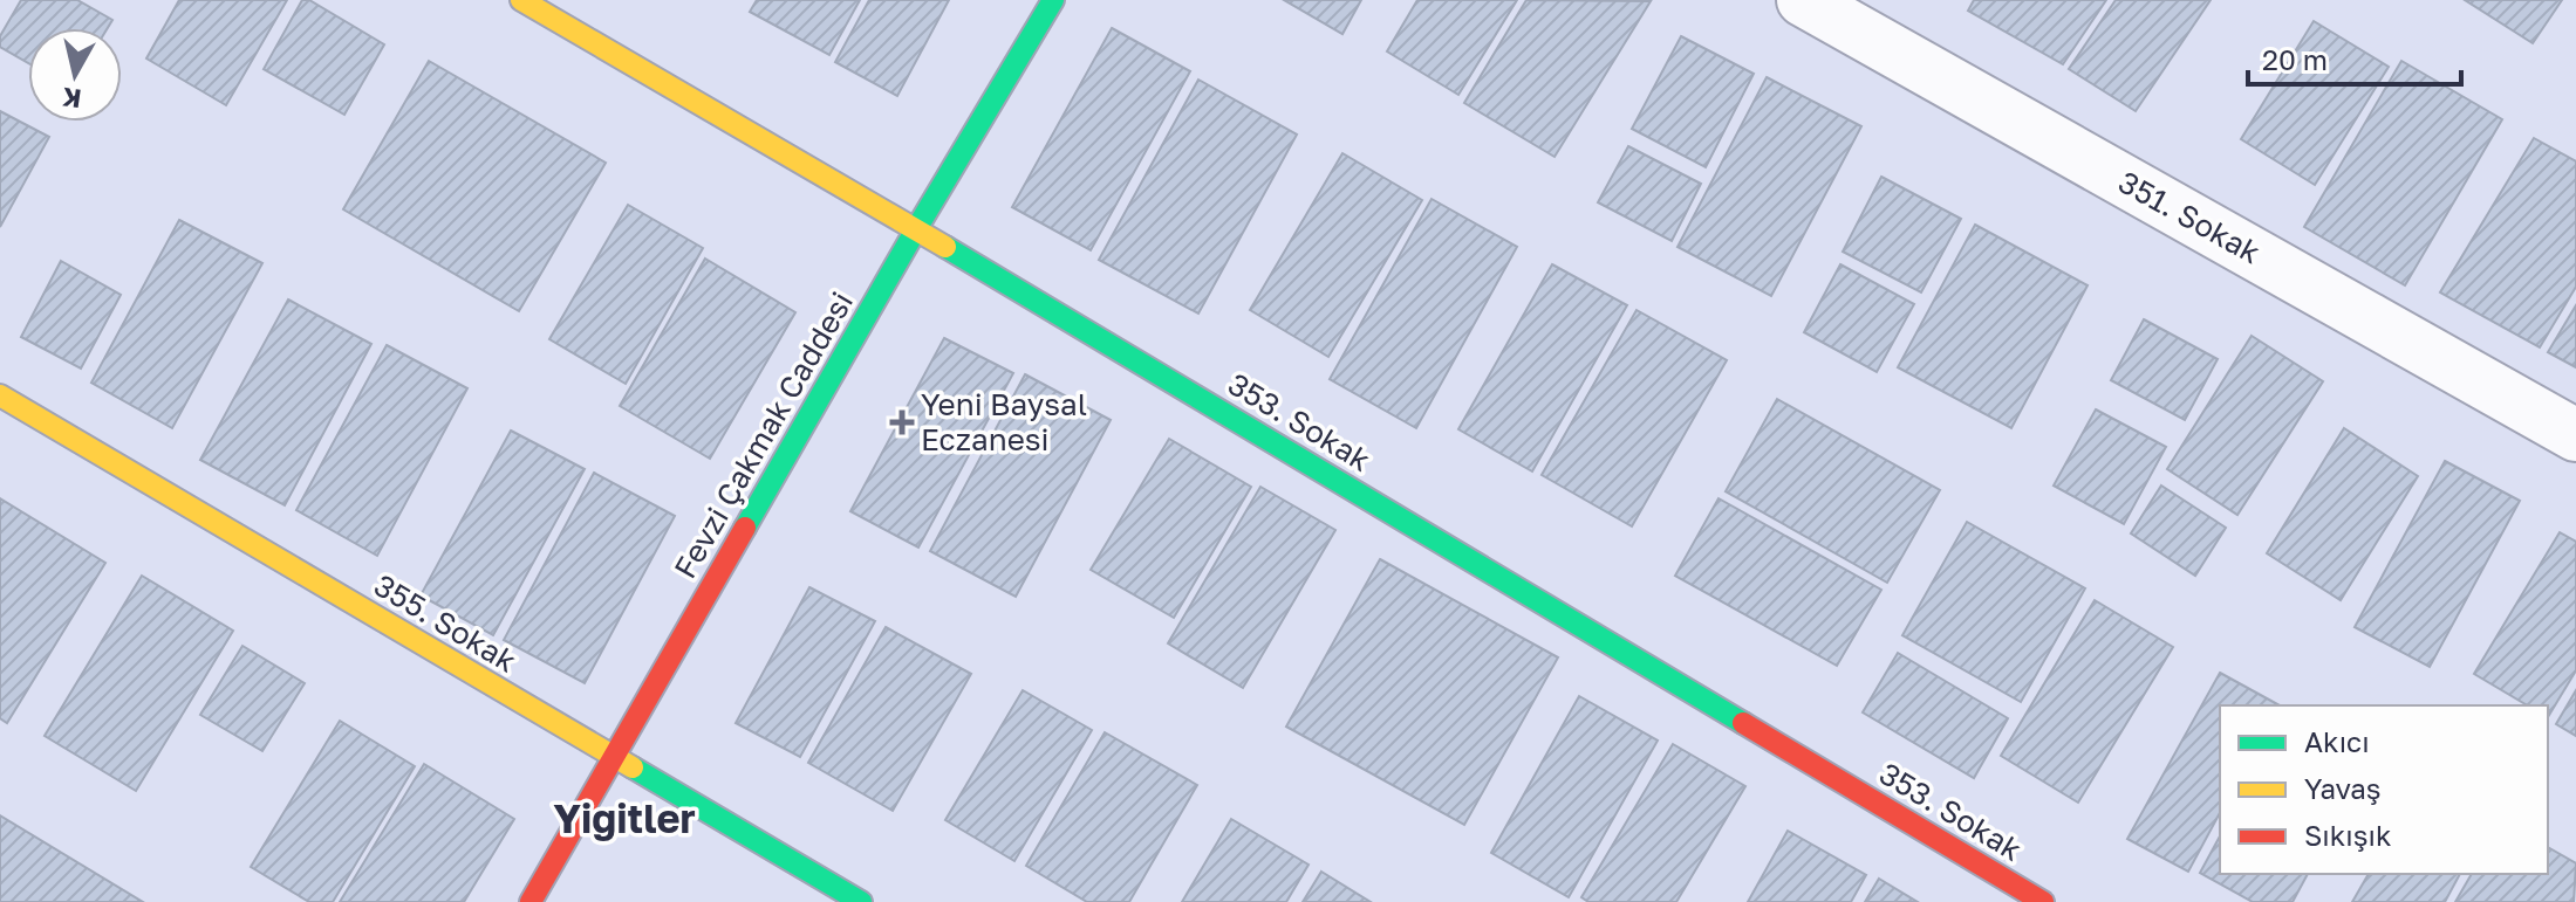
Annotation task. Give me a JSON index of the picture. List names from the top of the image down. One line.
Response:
{"streets":{"street":["351. Sokak","353. Sokak","Fevzi Çakmak Caddesi","355. Sokak"]},"crossings":[["353. Sokak","Fevzi Çakmak Caddesi"],["Fevzi Çakmak Caddesi","355. Sokak"]],"districts":["Yiğitler"],"places":{"health":["Yeni Baysal Eczanesi"]},"legend":["Akıcı","Yavaş","Sıkışık"],"scale_bar":"20 m","north":"bottom"}
